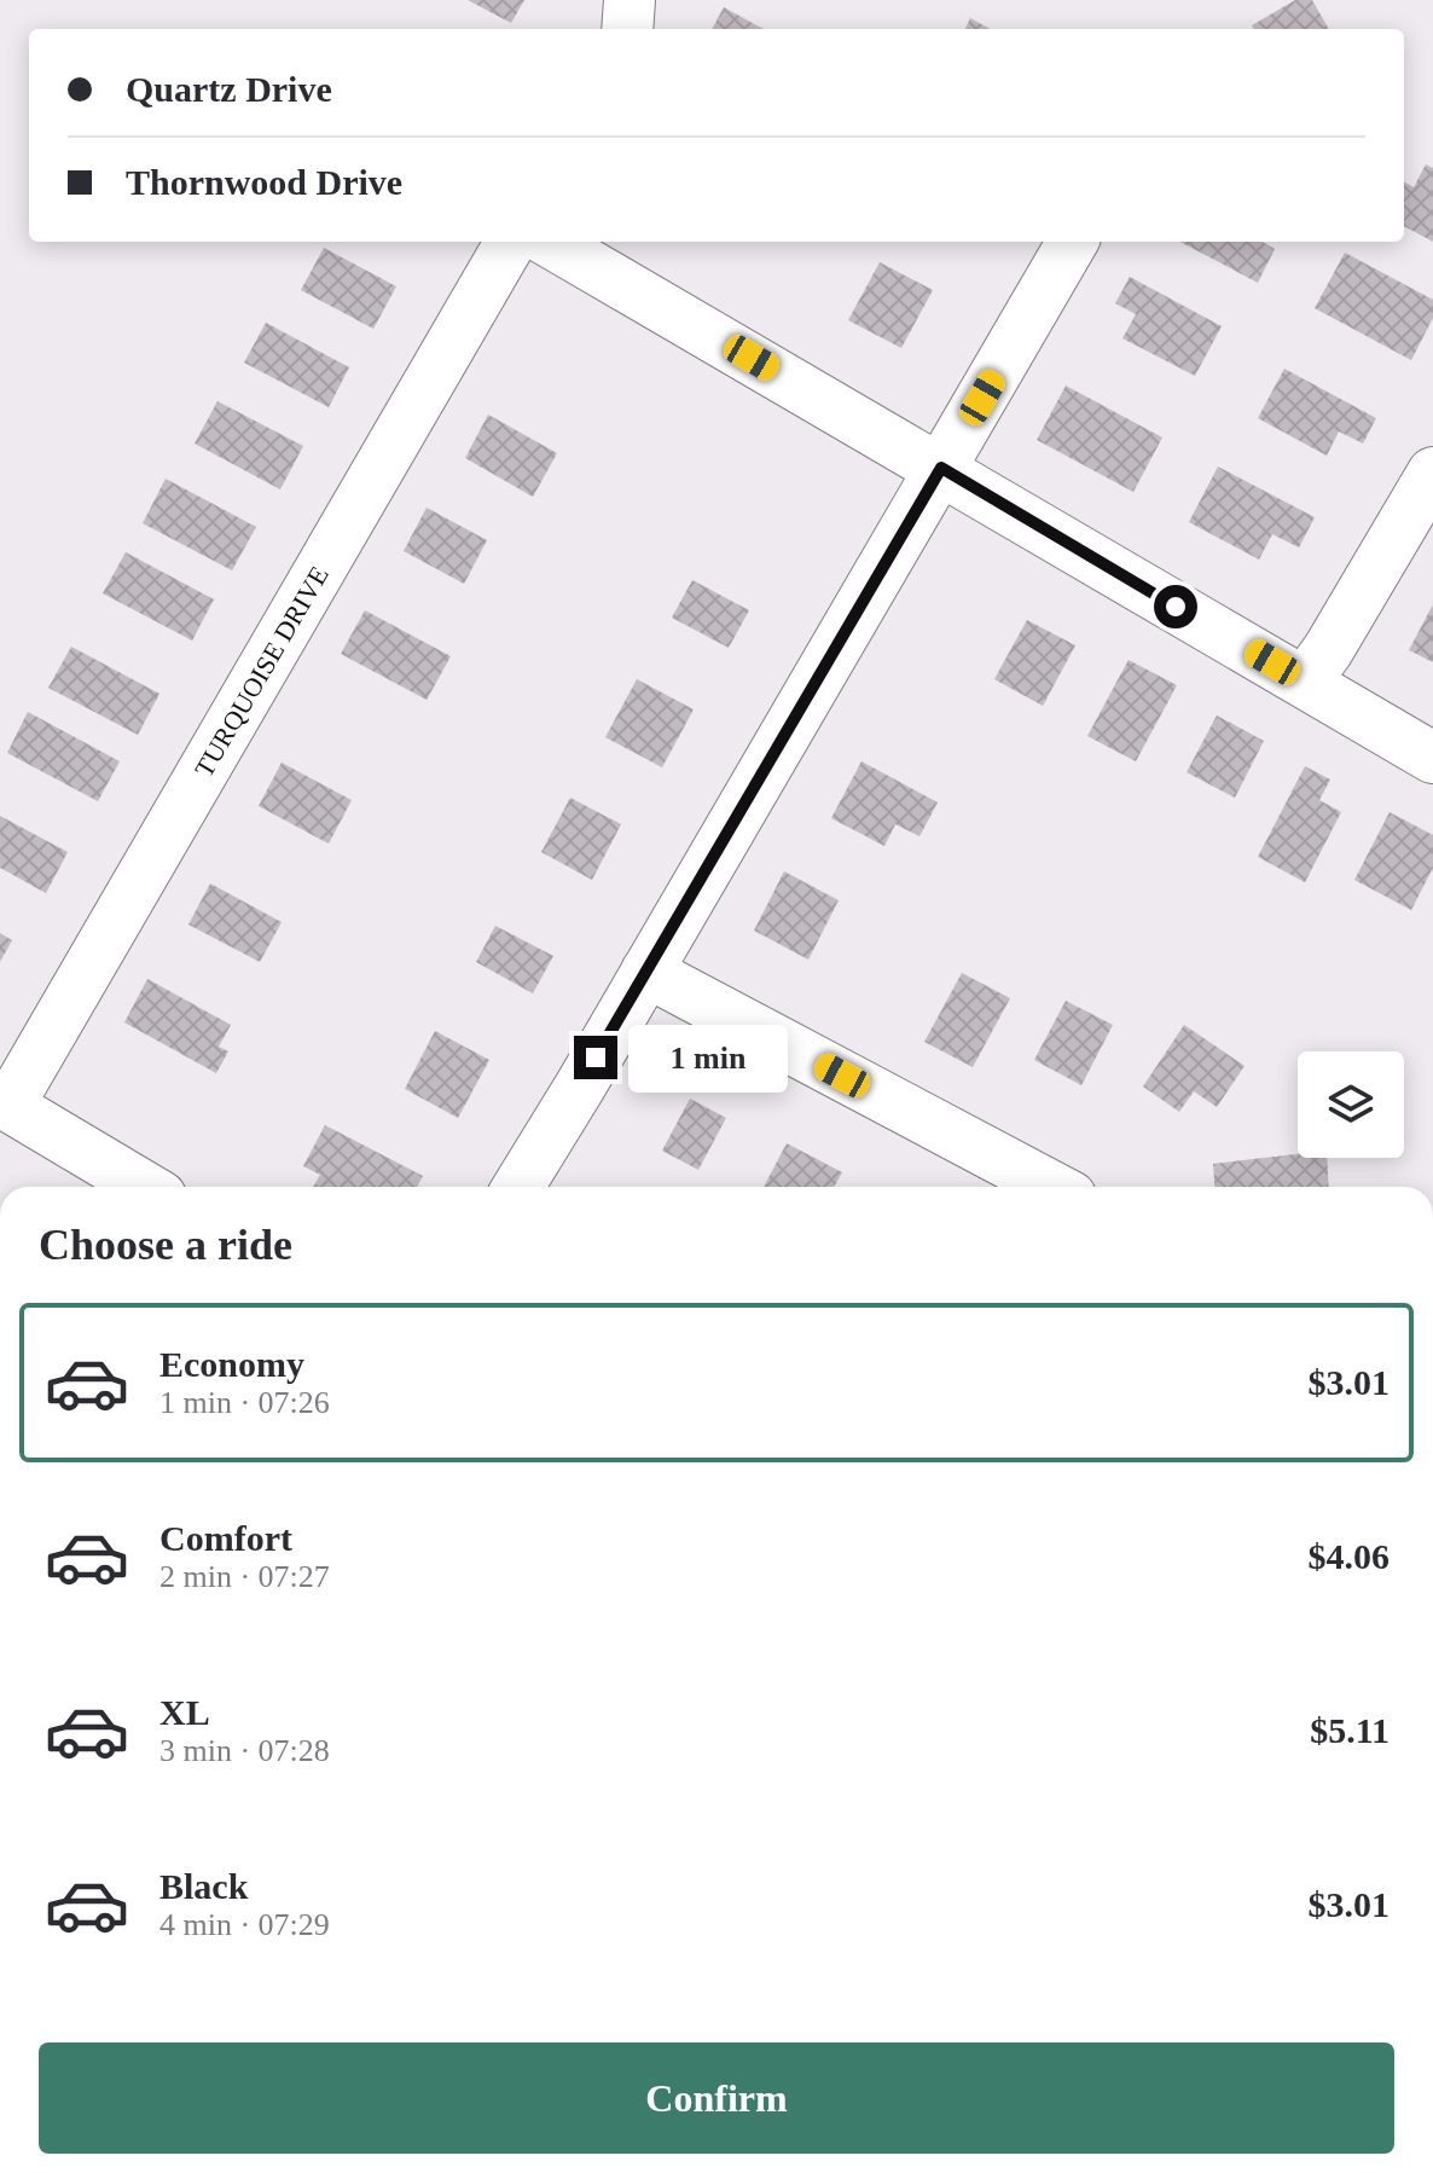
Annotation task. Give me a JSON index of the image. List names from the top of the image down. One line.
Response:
{"streets":{"street":["TURQUOISE DRIVE"]},"page":{"banner":["Quartz Drive","Thornwood Drive"],"bubble":"1 min","heading":"Choose a ride","list":[{"name":"Economy","note":"1 min · 07:26","value":"$3.01"},{"name":"Comfort","note":"2 min · 07:27","value":"$4.06"},{"name":"XL","note":"3 min · 07:28","value":"$5.11"},{"name":"Black","note":"4 min · 07:29","value":"$3.01"}],"buttons":"Confirm"}}
